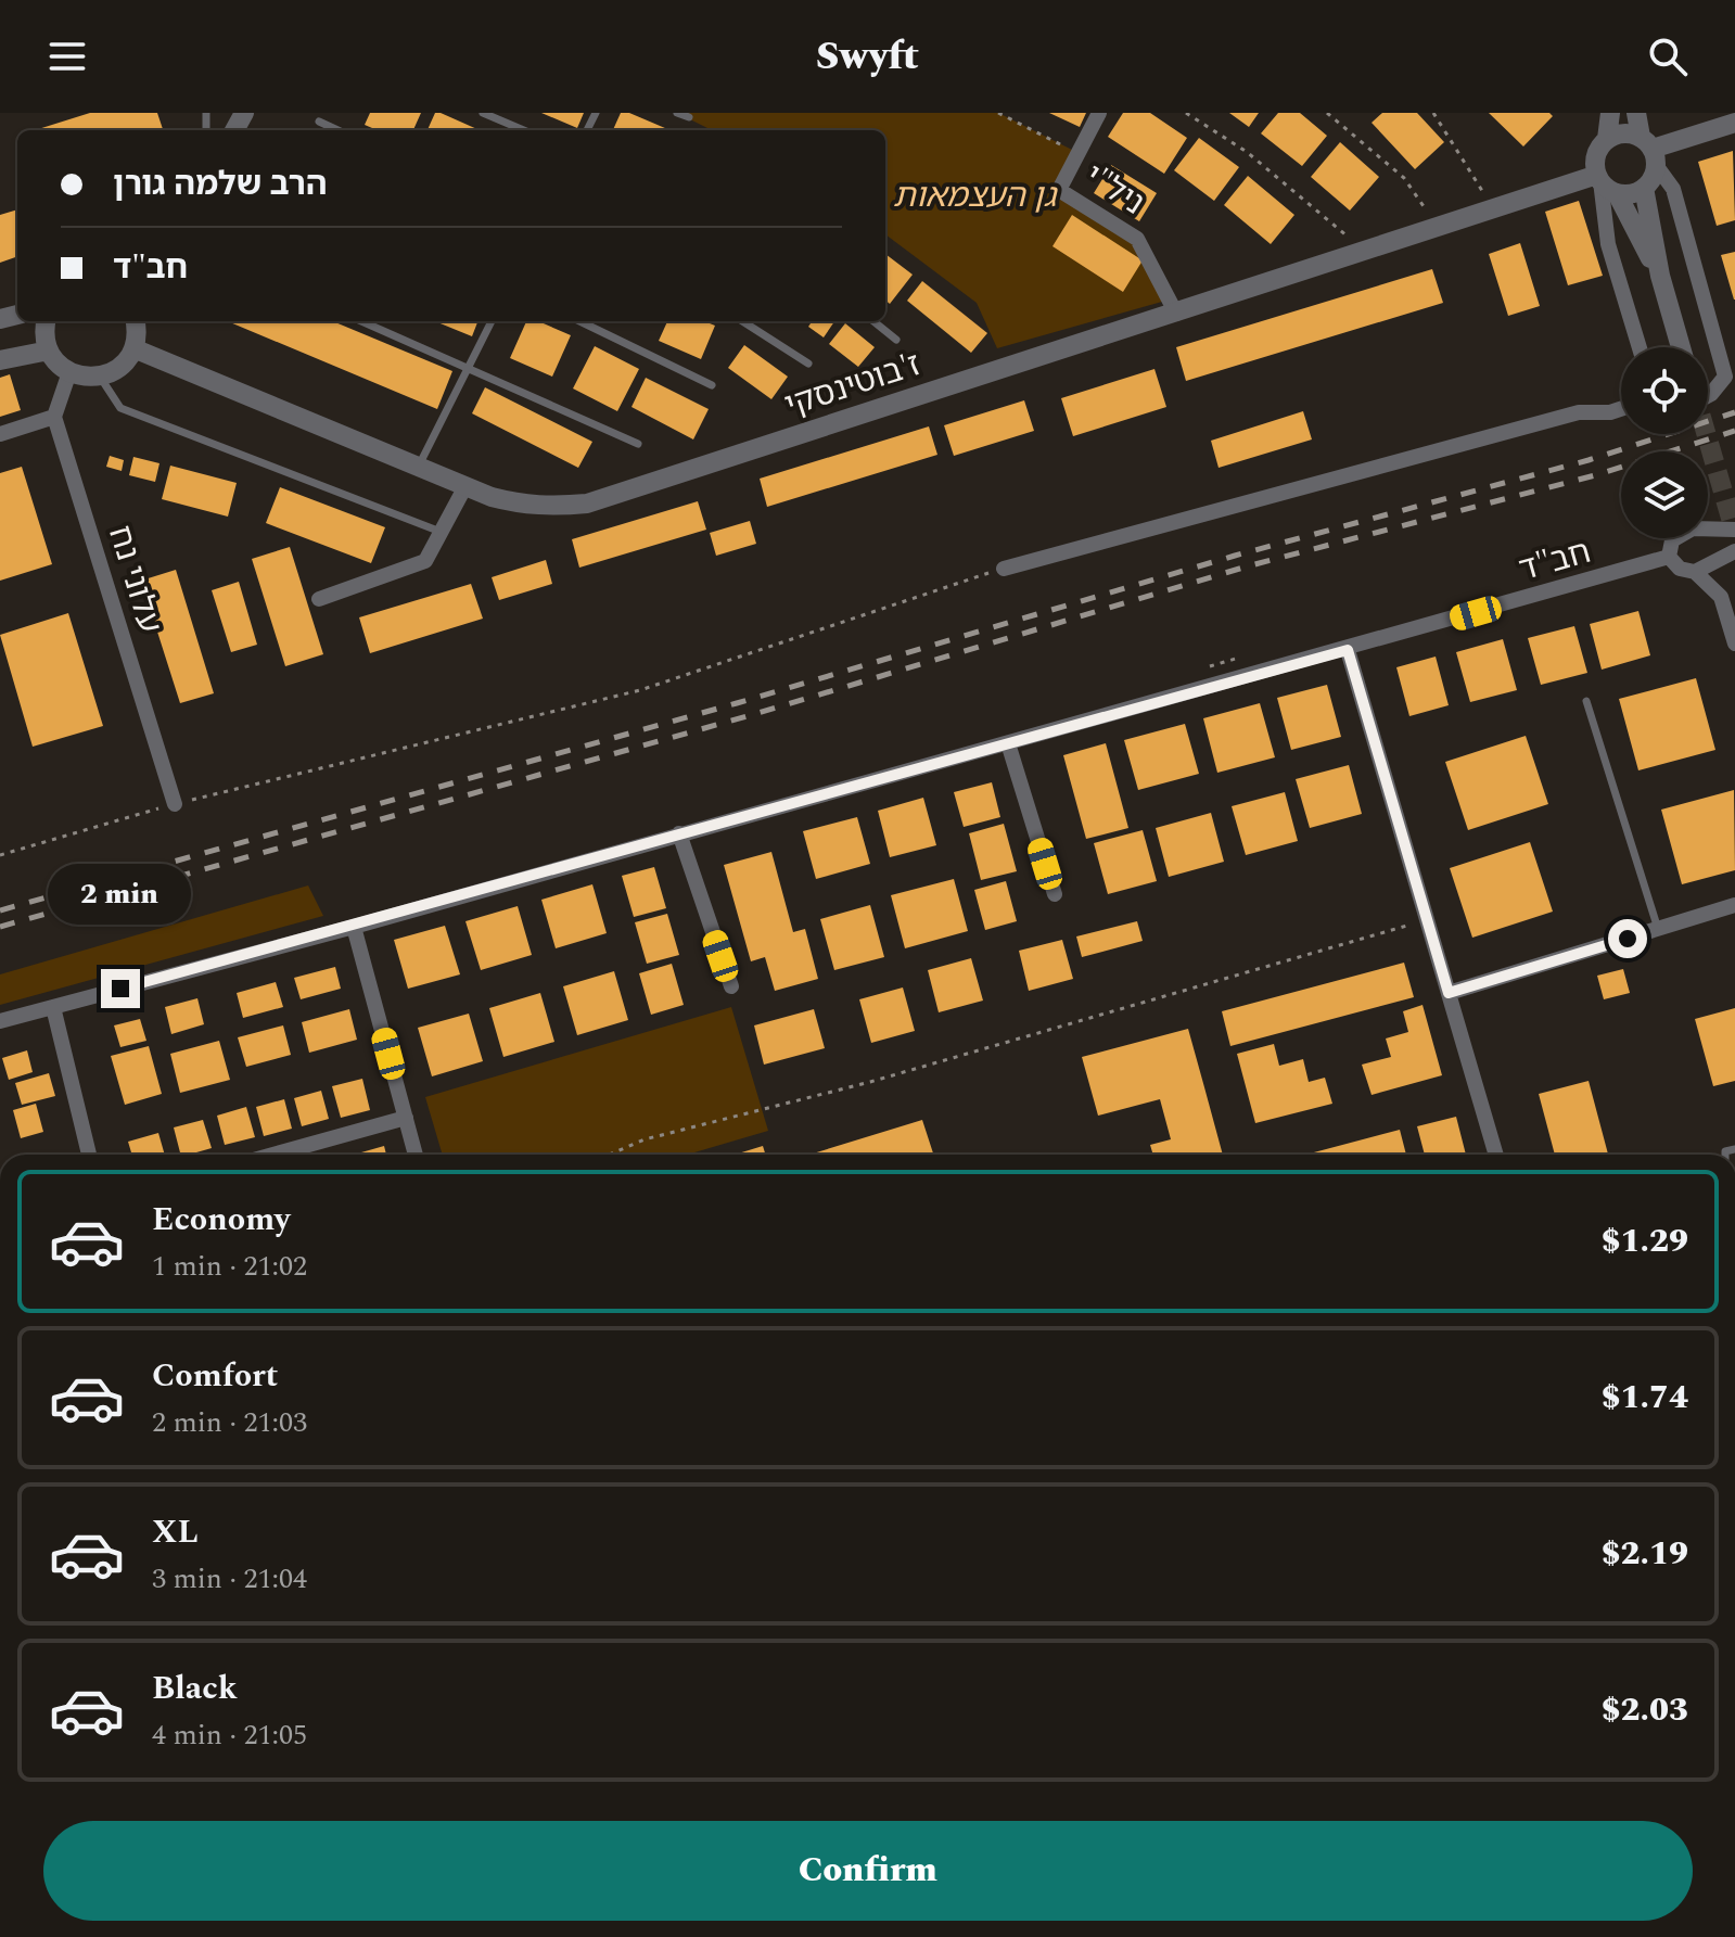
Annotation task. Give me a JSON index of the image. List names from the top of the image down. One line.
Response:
{"streets":{"street":["ניל\"י","ז'בוטינסקי","חב\"ד","עלוני נח"]},"crossings":[["ניל\"י","ז'בוטינסקי"]],"parks":["גן העצמאות"],"page":{"header":"Swyft","banner":["הרב שלמה גורן","חב\"ד"],"bubble":"2 min","list":[{"name":"Economy","note":"1 min · 21:02","value":"$1.29"},{"name":"Comfort","note":"2 min · 21:03","value":"$1.74"},{"name":"XL","note":"3 min · 21:04","value":"$2.19"},{"name":"Black","note":"4 min · 21:05","value":"$2.03"}],"buttons":"Confirm"}}
